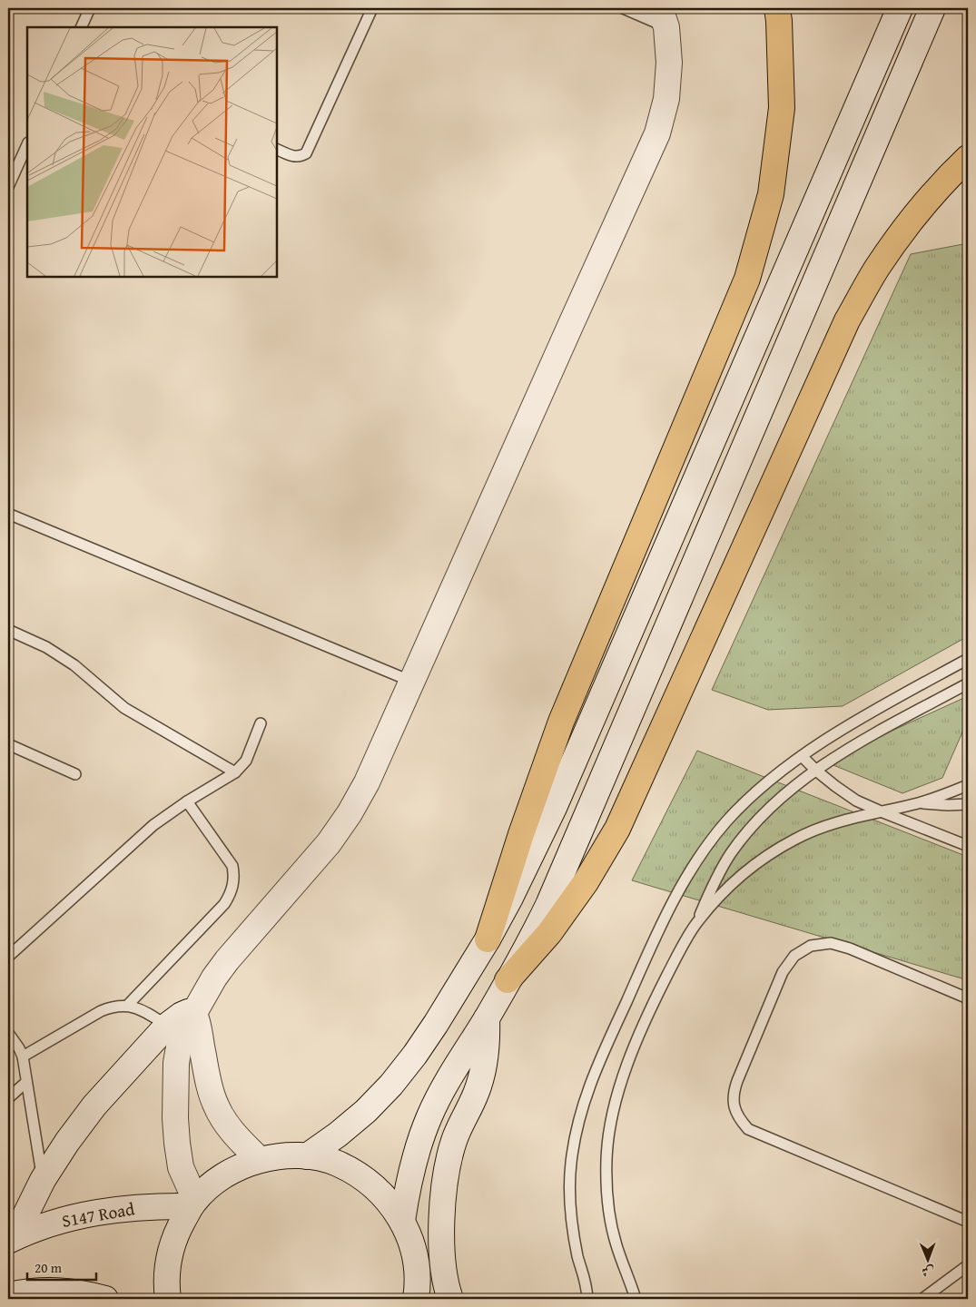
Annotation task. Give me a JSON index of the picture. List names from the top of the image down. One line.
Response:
{"streets":{"main road":["S147 Road"]},"scale_bar":"20 m","north":"bottom"}
